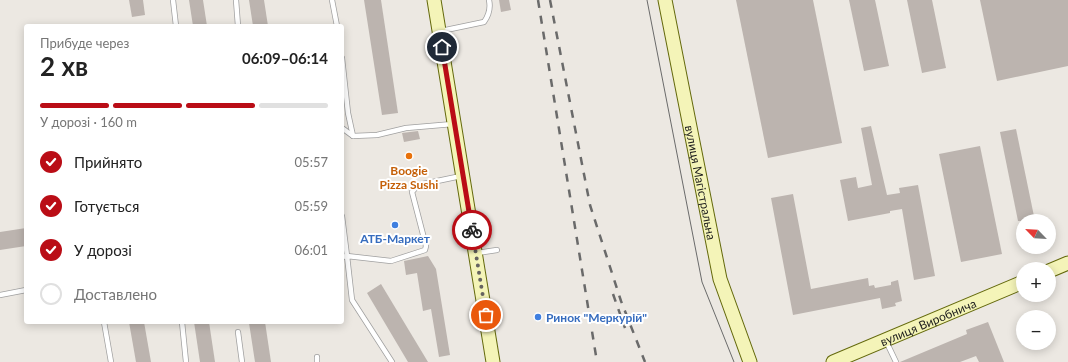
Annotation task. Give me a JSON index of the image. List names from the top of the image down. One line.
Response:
{"streets":{"street":["вулиця Магістральна","вулиця Виробнича"]},"places":["Boogie Pizza Sushi","АТБ-Маркет","Ринок \"Меркурій\""],"north":"top left","page":{"heading":["2 хв","Прибуде через","06:09–06:14"],"bar":"У дорозі · 160 m","list":[["Прийнято","05:57"],["Готується","05:59"],["У дорозі","06:01"],"Доставлено"],"map_buttons":["+","−"]}}
